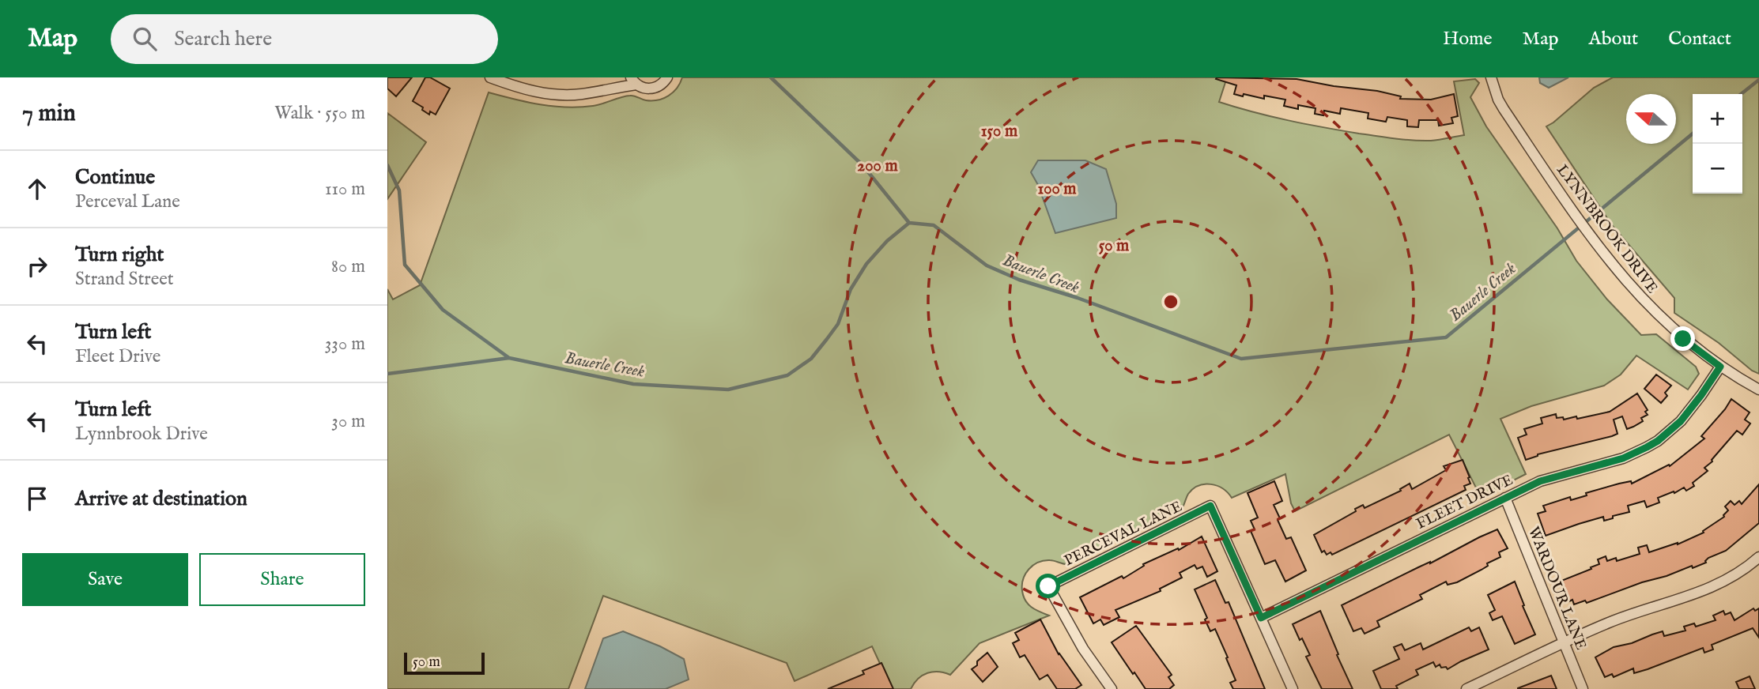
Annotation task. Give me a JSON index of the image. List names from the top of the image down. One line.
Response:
{"streets":{"street":["LYNNBROOK DRIVE","FLEET DRIVE","PERCEVAL LANE","WARDOUR LANE"]},"crossings":[["LYNNBROOK DRIVE","FLEET DRIVE"],["FLEET DRIVE","PERCEVAL LANE"],["FLEET DRIVE","WARDOUR LANE"]],"water":["Bauerle Creek"],"scale_bar":"50 m","north":"left","page":{"header":"Map","search":"Search here","nav":["Home","Map","About","Contact"],"heading":["7 min","Walk · 550 m"],"map_buttons":["+","−"],"list":[["Continue","Perceval Lane","110 m"],["Turn right","Strand Street","80 m"],["Turn left","Fleet Drive","330 m"],["Turn left","Lynnbrook Drive","30 m"],"Arrive at destination"],"buttons":["Save","Share"],"scale":"50 m"},"rings":["150 m","200 m","100 m","50 m"]}
